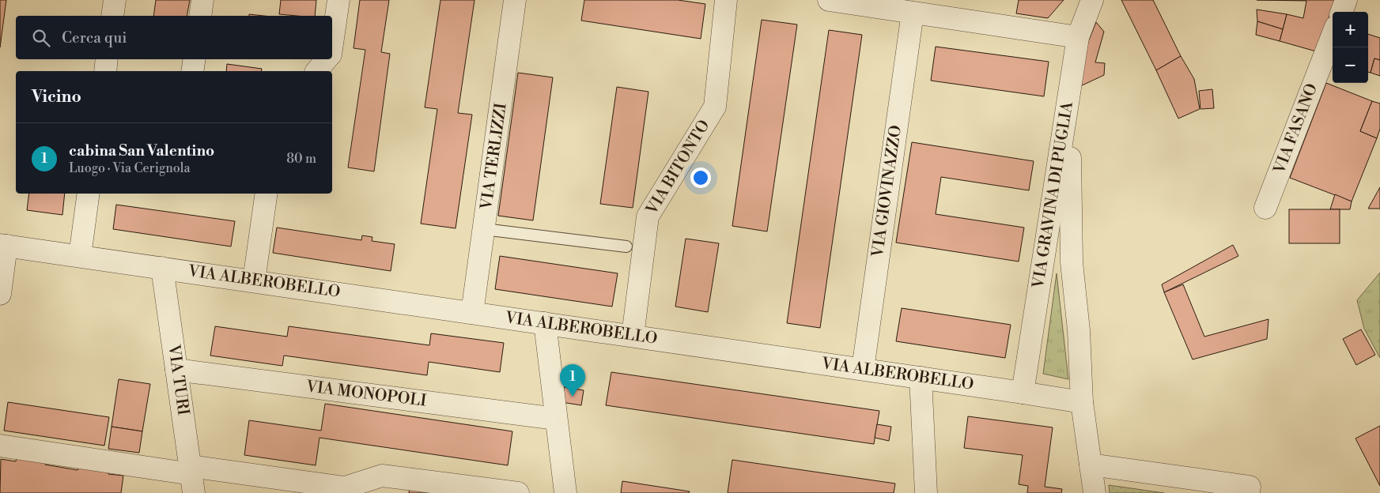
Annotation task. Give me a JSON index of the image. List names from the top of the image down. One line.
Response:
{"streets":{"street":["VIA FASANO","VIA TERLIZZI","VIA BITONTO","VIA GIOVINAZZO","VIA GRAVINA DI PUGLIA","VIA ALBEROBELLO","VIA TURI","VIA MONOPOLI"]},"crossings":[["VIA TERLIZZI","VIA ALBEROBELLO"],["VIA BITONTO","VIA ALBEROBELLO"],["VIA GIOVINAZZO","VIA ALBEROBELLO"],["VIA GRAVINA DI PUGLIA","VIA ALBEROBELLO"],["VIA ALBEROBELLO","VIA TURI"],["VIA TURI","VIA MONOPOLI"]],"page":{"map_buttons":["+","−"],"search":"Cerca qui","heading":"Vicino","list":[{"mark":"1","name":"cabina San Valentino","note":"Luogo · Via Cerignola","value":"80 m"}],"pins":"1"}}
